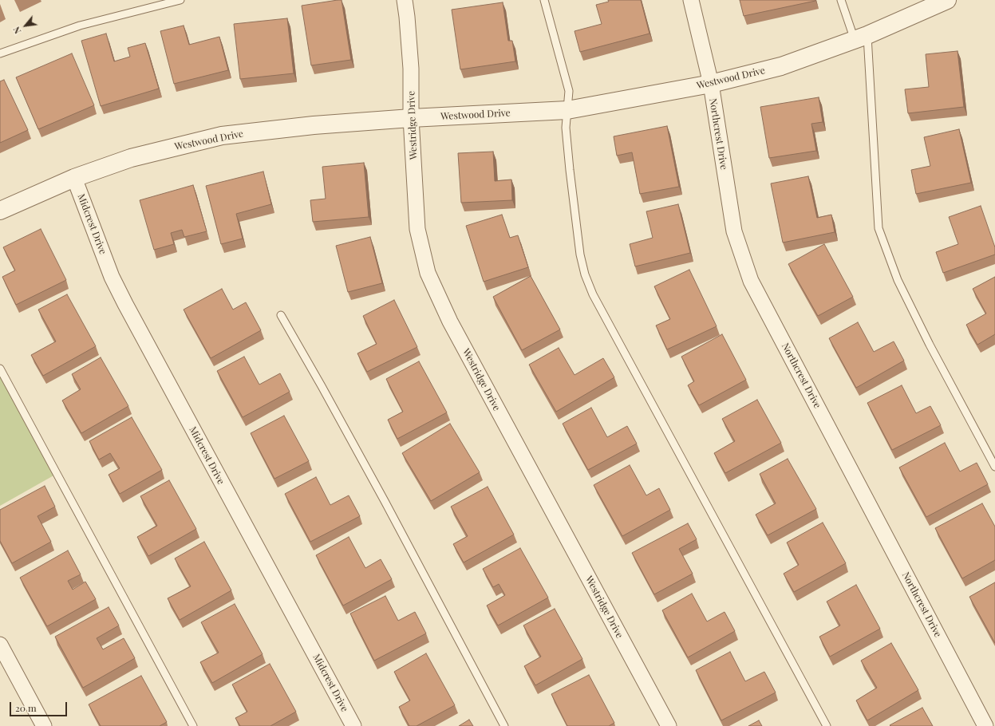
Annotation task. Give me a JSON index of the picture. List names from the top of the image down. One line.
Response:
{"streets":{"street":["Westwood Drive","Westridge Drive","Northcrest Drive","Midcrest Drive"]},"crossings":[["Westwood Drive","Westridge Drive"],["Westwood Drive","Northcrest Drive"],["Westwood Drive","Midcrest Drive"]],"scale_bar":"20 m","north":"bottom left"}
